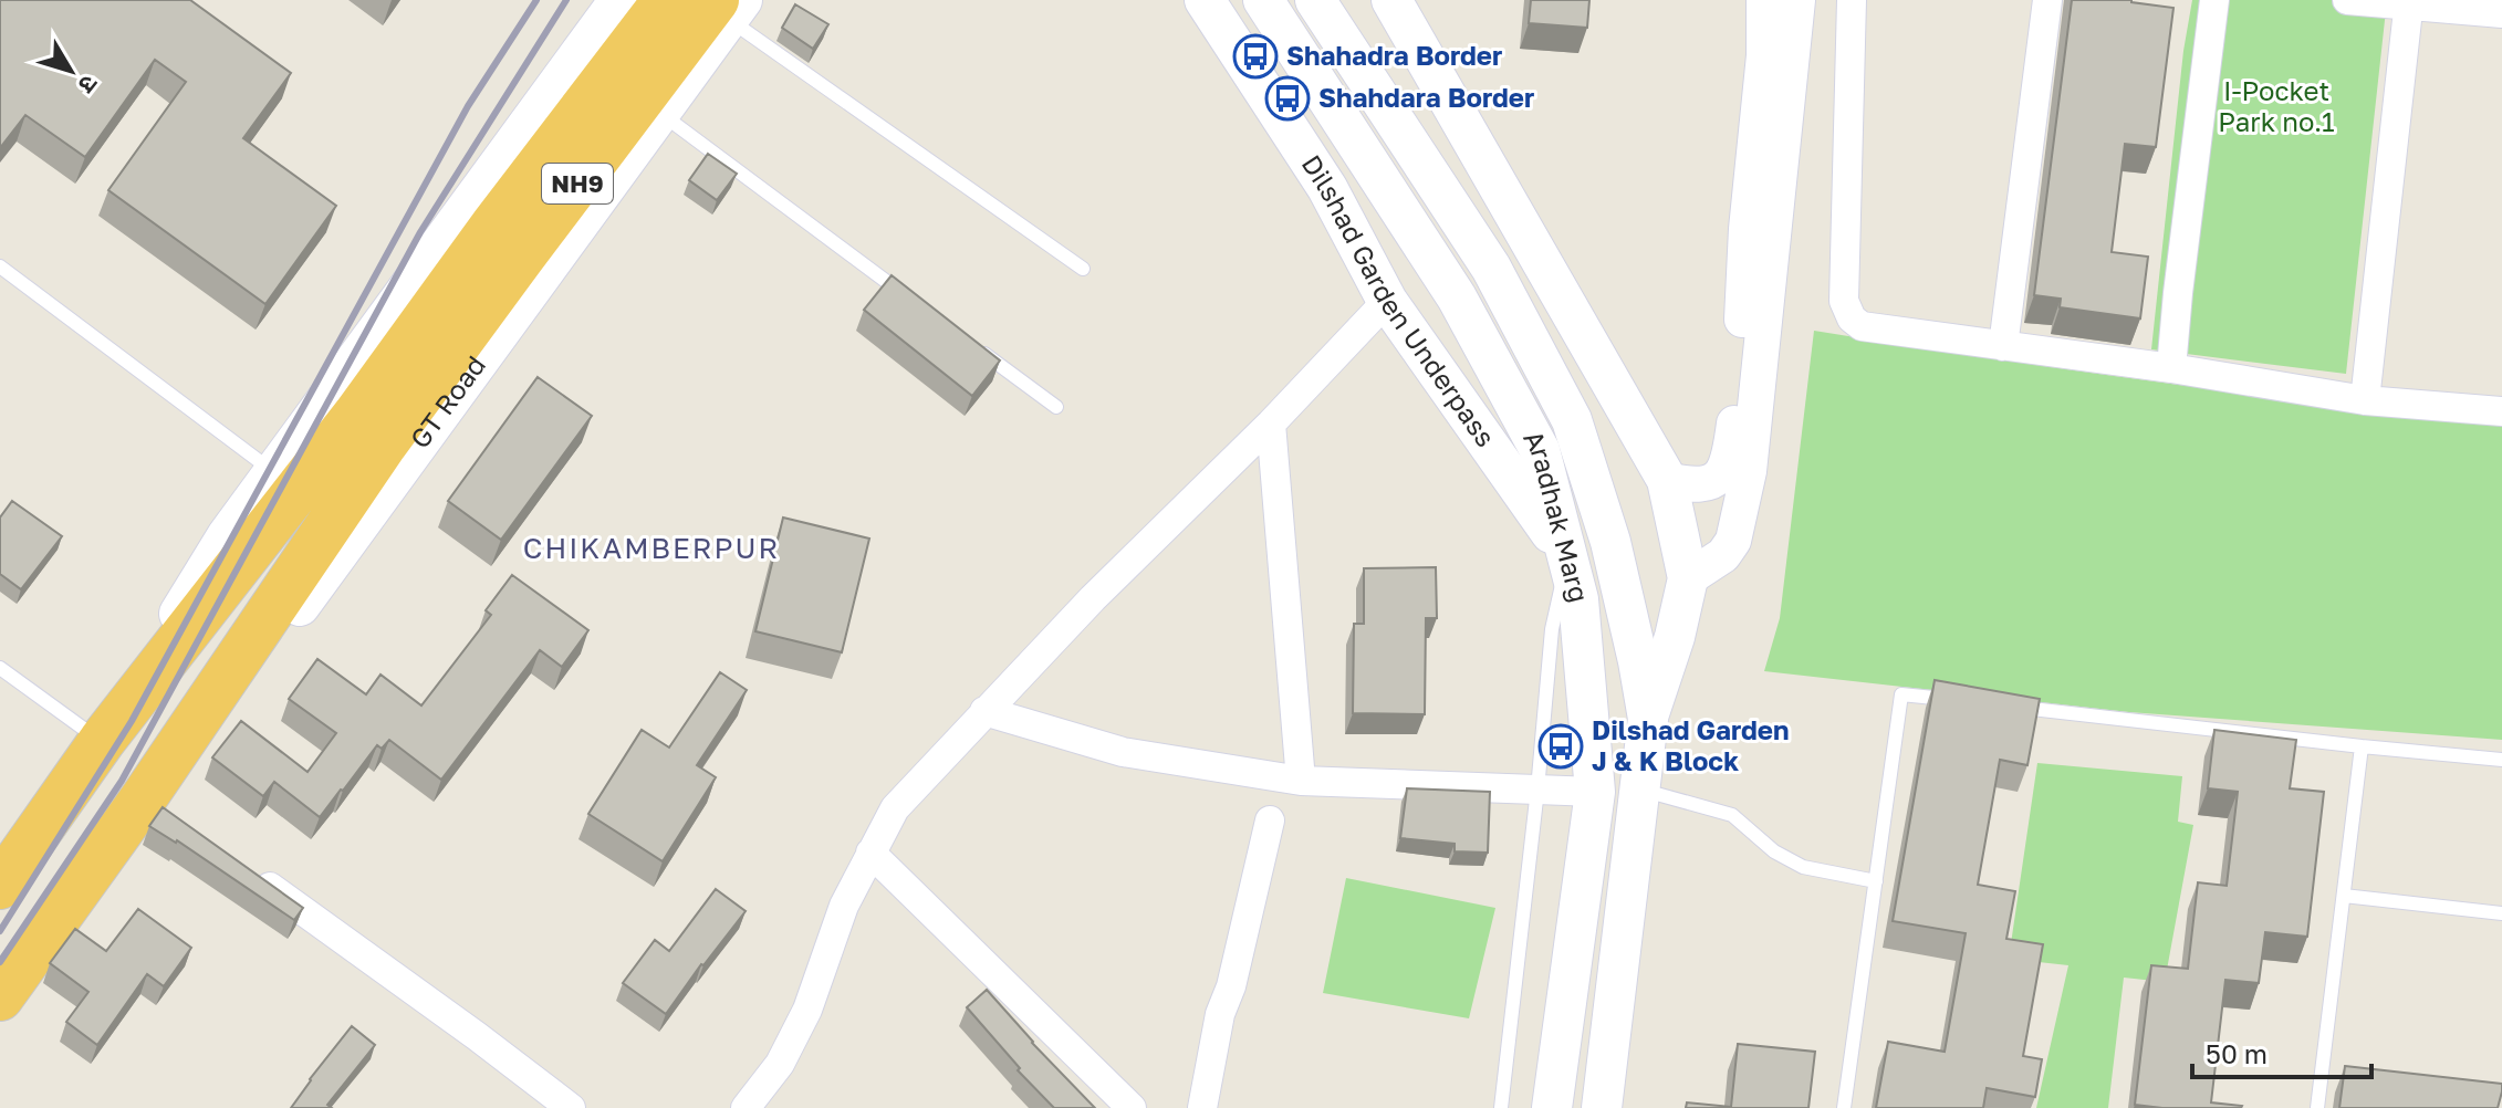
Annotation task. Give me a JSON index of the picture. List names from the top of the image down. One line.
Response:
{"streets":{"highway":["NH9","GT Road"],"main road":["Dilshad Garden Underpass","Aradhak Marg"]},"crossings":[["Dilshad Garden Underpass","Aradhak Marg"]],"districts":["CHIKAMBERPUR"],"parks":["I-Pocket Park no.1"],"places":{"bus stop":["Shahadra Border","Shahdara Border","Dilshad Garden J & K Block"]},"scale_bar":"50 m","north":"bottom right"}
